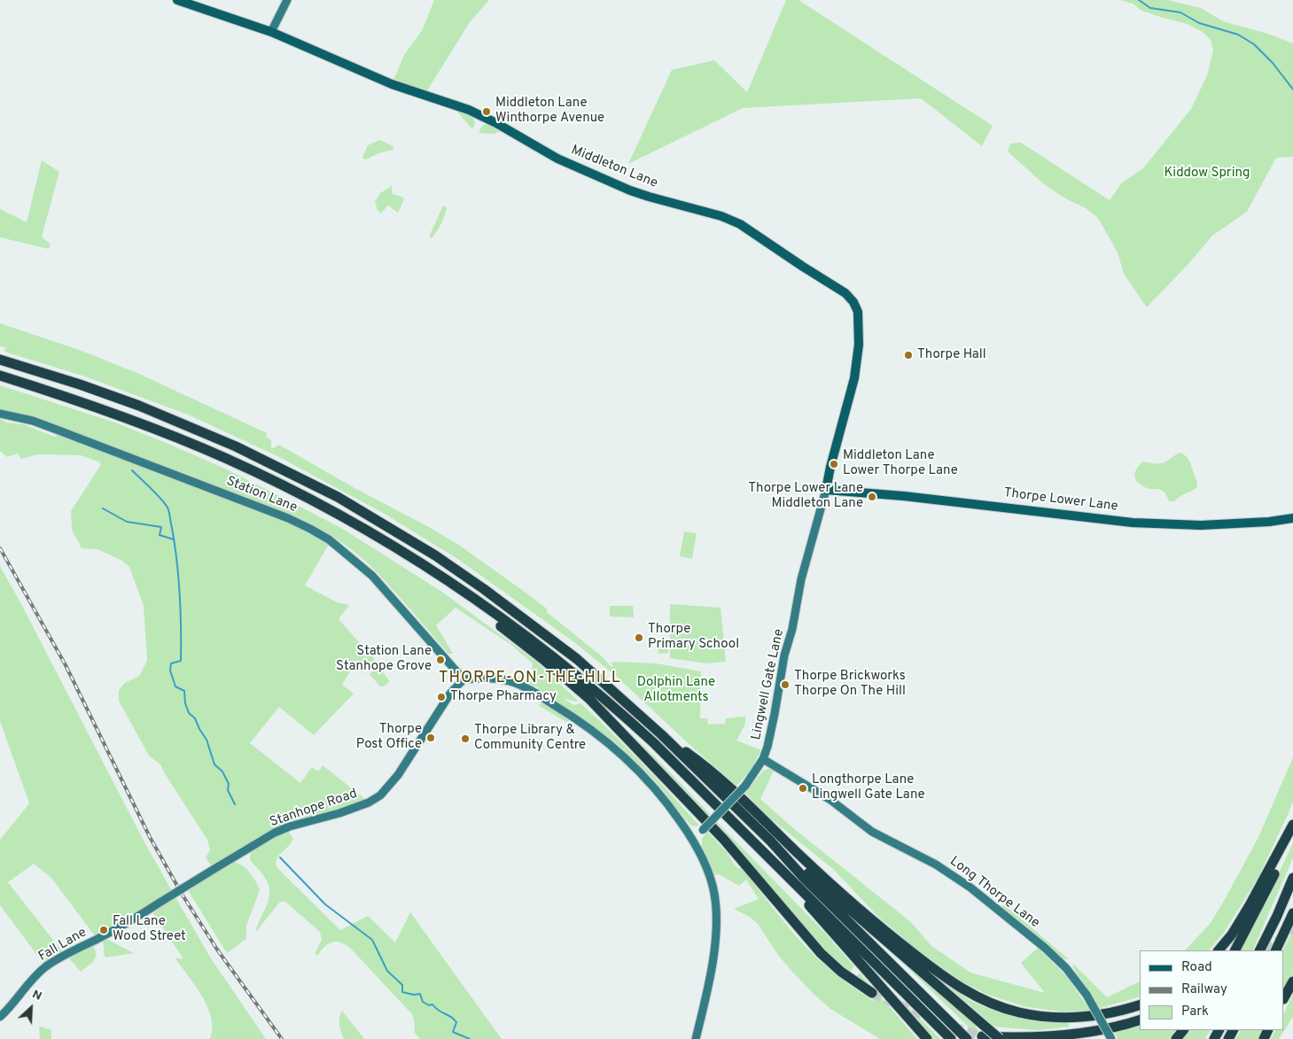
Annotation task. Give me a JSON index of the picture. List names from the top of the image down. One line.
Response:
{"streets":{"main road":["Middleton Lane","Thorpe Lower Lane"],"street":["Station Lane","Lingwell Gate Lane","Stanhope Road","Long Thorpe Lane","Fall Lane"]},"crossings":[["Middleton Lane","Thorpe Lower Lane"],["Middleton Lane","Lingwell Gate Lane"],["Station Lane","Stanhope Road"],["Thorpe Lower Lane","Lingwell Gate Lane"],["Lingwell Gate Lane","Long Thorpe Lane"],["Stanhope Road","Fall Lane"]],"districts":["THORPE-ON-THE-HILL"],"parks":["Kiddow Spring","Dolphin Lane Allotments"],"places":["Middleton Lane Winthorpe Avenue","Thorpe Hall","Middleton Lane Lower Thorpe Lane","Thorpe Lower Lane Middleton Lane","Thorpe Primary School","Station Lane Stanhope Grove","Thorpe Brickworks Thorpe On The Hill","Thorpe Pharmacy","Thorpe Post Office","Thorpe Library & Community Centre","Longthorpe Lane Lingwell Gate Lane","Fall Lane Wood Street"],"legend":["Road","Railway","Park"],"north":"top right"}
